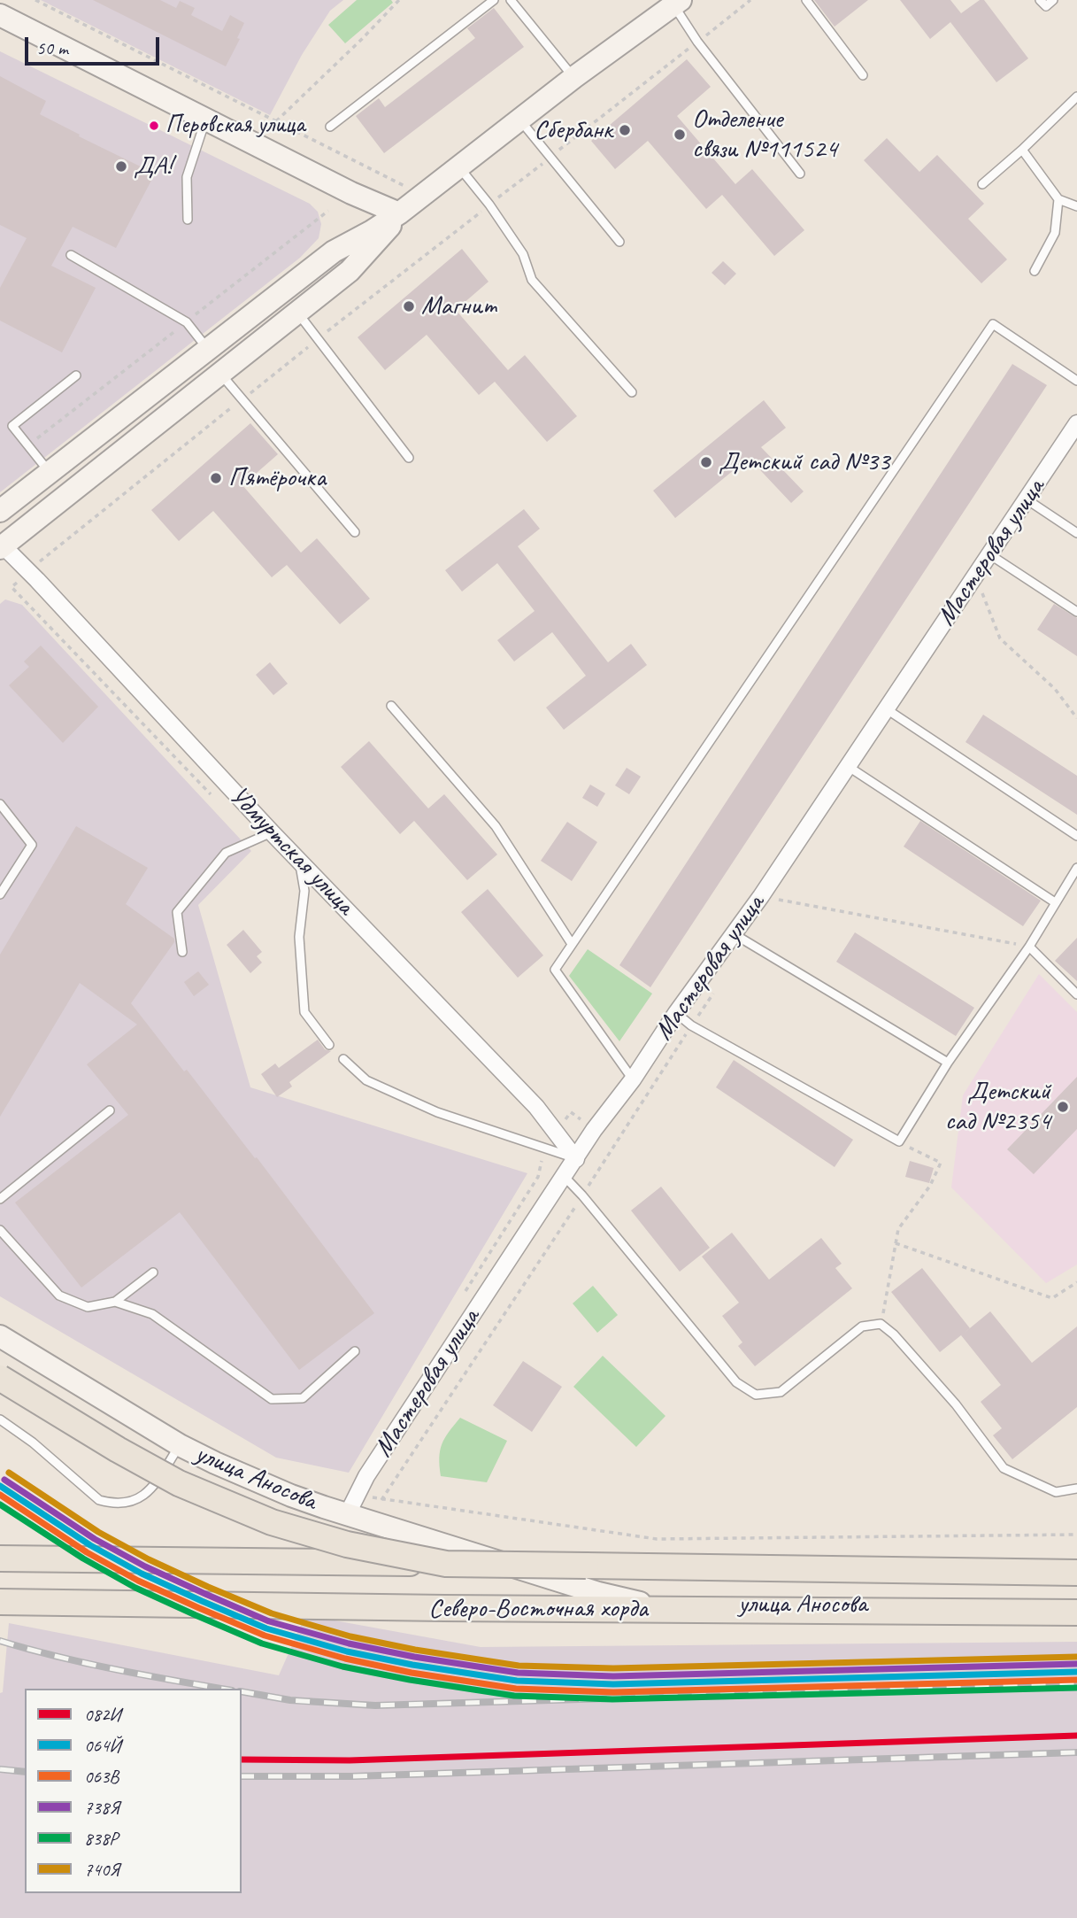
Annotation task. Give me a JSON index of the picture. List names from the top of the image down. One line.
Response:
{"streets":{"main road":["Северо-Восточная хорда"],"street":["Мастеровая улица","Удмуртская улица","улица Аносова"]},"crossings":[["Мастеровая улица","Удмуртская улица"],["Мастеровая улица","улица Аносова"],["улица Аносова","Северо-Восточная хорда"]],"places":["Перовская улица","Сбербанк","Отделение связи №111524","ДА!","Магнит","Детский сад №33","Пятёрочка","Детский сад №2354"],"lines":["transit line 740Я","transit line 738Я","transit line 064Й","transit line 063В","transit line 838Р","transit line 082И"],"legend":["082И","064Й","063В","738Я","838Р","740Я"],"scale_bar":"50 m"}
